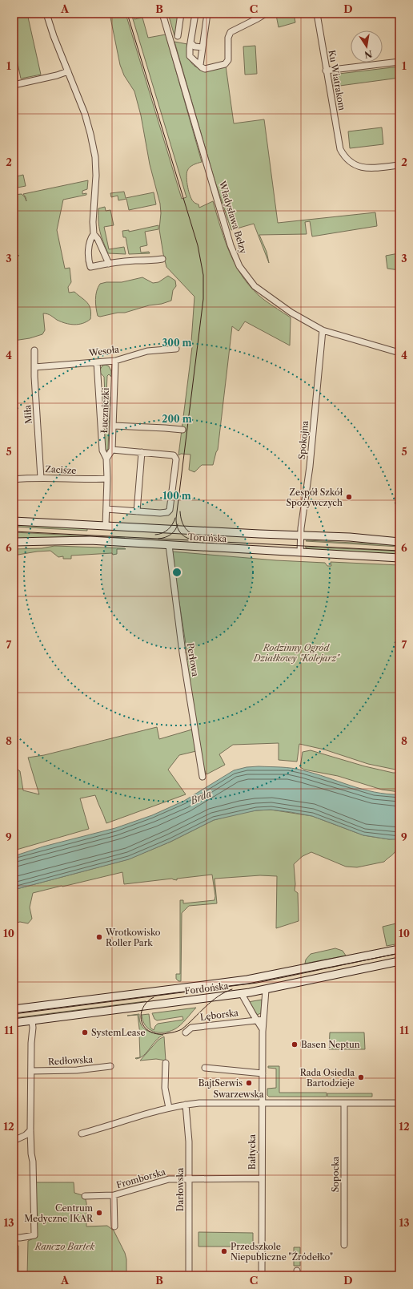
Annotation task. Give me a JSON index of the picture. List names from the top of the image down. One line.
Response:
{"streets":{"main road":["Toruńska","Fordońska"],"street":["Ku Wiatrakom","Władysława Bełzy","Wesoła","Łuczniczki","Miła","Spokojna","Zacisze","Perłowa","Lęborska","Redłowska","Swarzewska","Bałtycka","Sopocka","Fromborska","Darłowska"]},"crossings":[["Władysława Bełzy","Spokojna"],["Wesoła","Łuczniczki"],["Wesoła","Miła"],["Łuczniczki","Zacisze"],["Łuczniczki","Toruńska"],["Miła","Zacisze"],["Spokojna","Toruńska"],["Toruńska","Perłowa"],["Fordońska","Bałtycka"],["Lęborska","Bałtycka"],["Swarzewska","Bałtycka"],["Swarzewska","Sopocka"],["Swarzewska","Darłowska"],["Bałtycka","Fromborska"],["Fromborska","Darłowska"]],"water":["Brda"],"parks":["Rodzinny Ogród Działkowy \"Kolejarz\"","Ranczo Bartek"],"places":["Zespół Szkół Spożywczych","Wrotkowisko Roller Park","SystemLease","Basen Neptun","Rada Osiedla Bartodzieje","BajtSerwis","Centrum Medyczne IKAR","Przedszkole Niepubliczne \"Źródełko\""],"north":"bottom","grid":{"columns":["A","B","C","D"],"rows":["1","2","3","4","5","6","7","8","9","10","11","12","13"]},"rings":["300 m","200 m","100 m"]}
